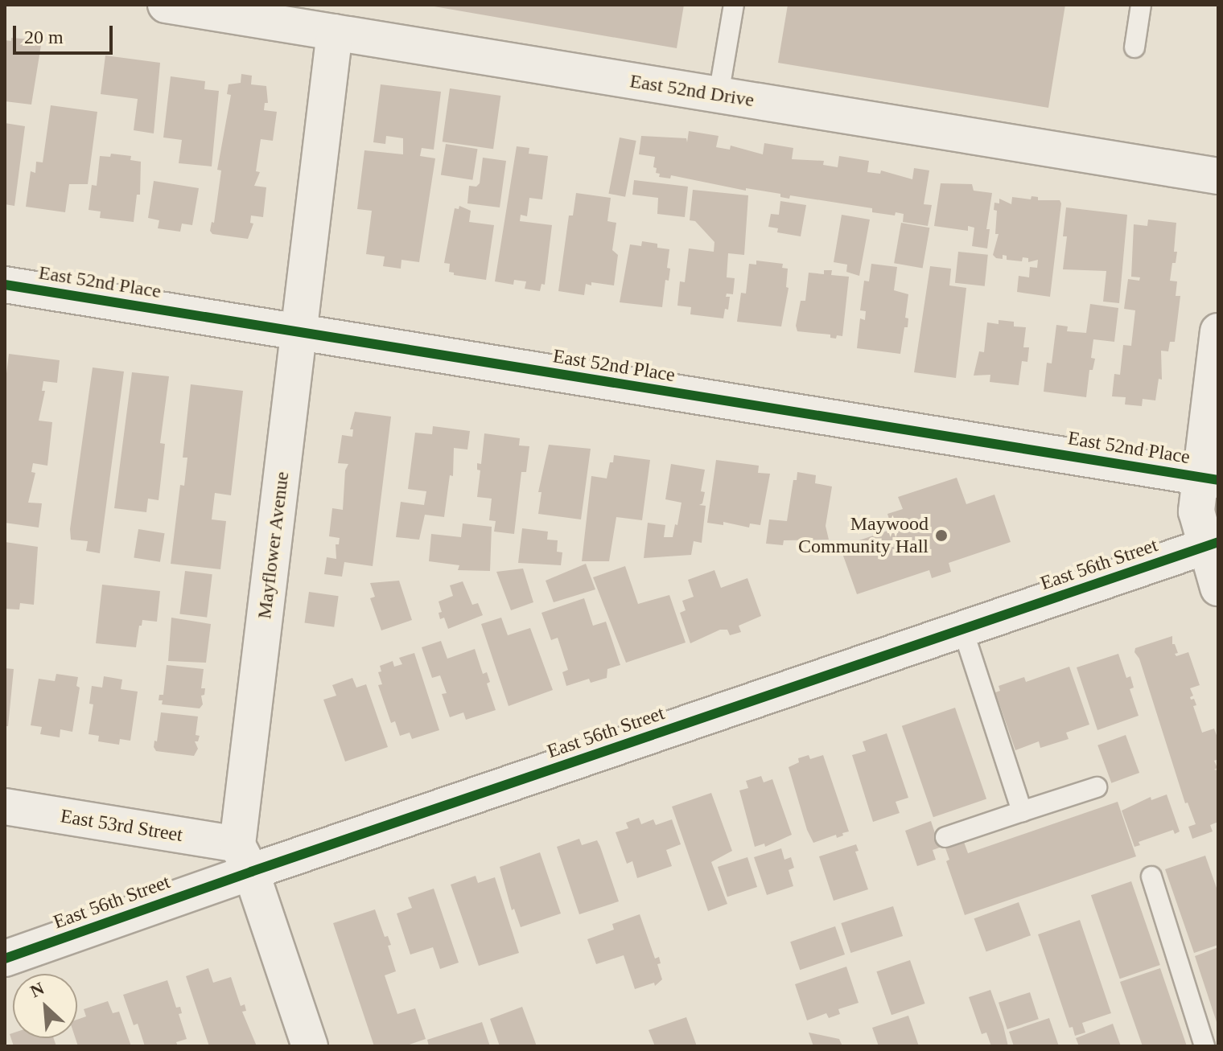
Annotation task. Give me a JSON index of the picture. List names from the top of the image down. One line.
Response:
{"streets":{"street":["East 52nd Drive","East 52nd Place","Mayflower Avenue","East 56th Street","East 53rd Street"]},"crossings":[["East 52nd Drive","Mayflower Avenue"],["East 52nd Place","Mayflower Avenue"],["Mayflower Avenue","East 56th Street"],["Mayflower Avenue","East 53rd Street"],["East 56th Street","East 53rd Street"]],"places":["Maywood Community Hall"],"scale_bar":"20 m","north":"top left"}
